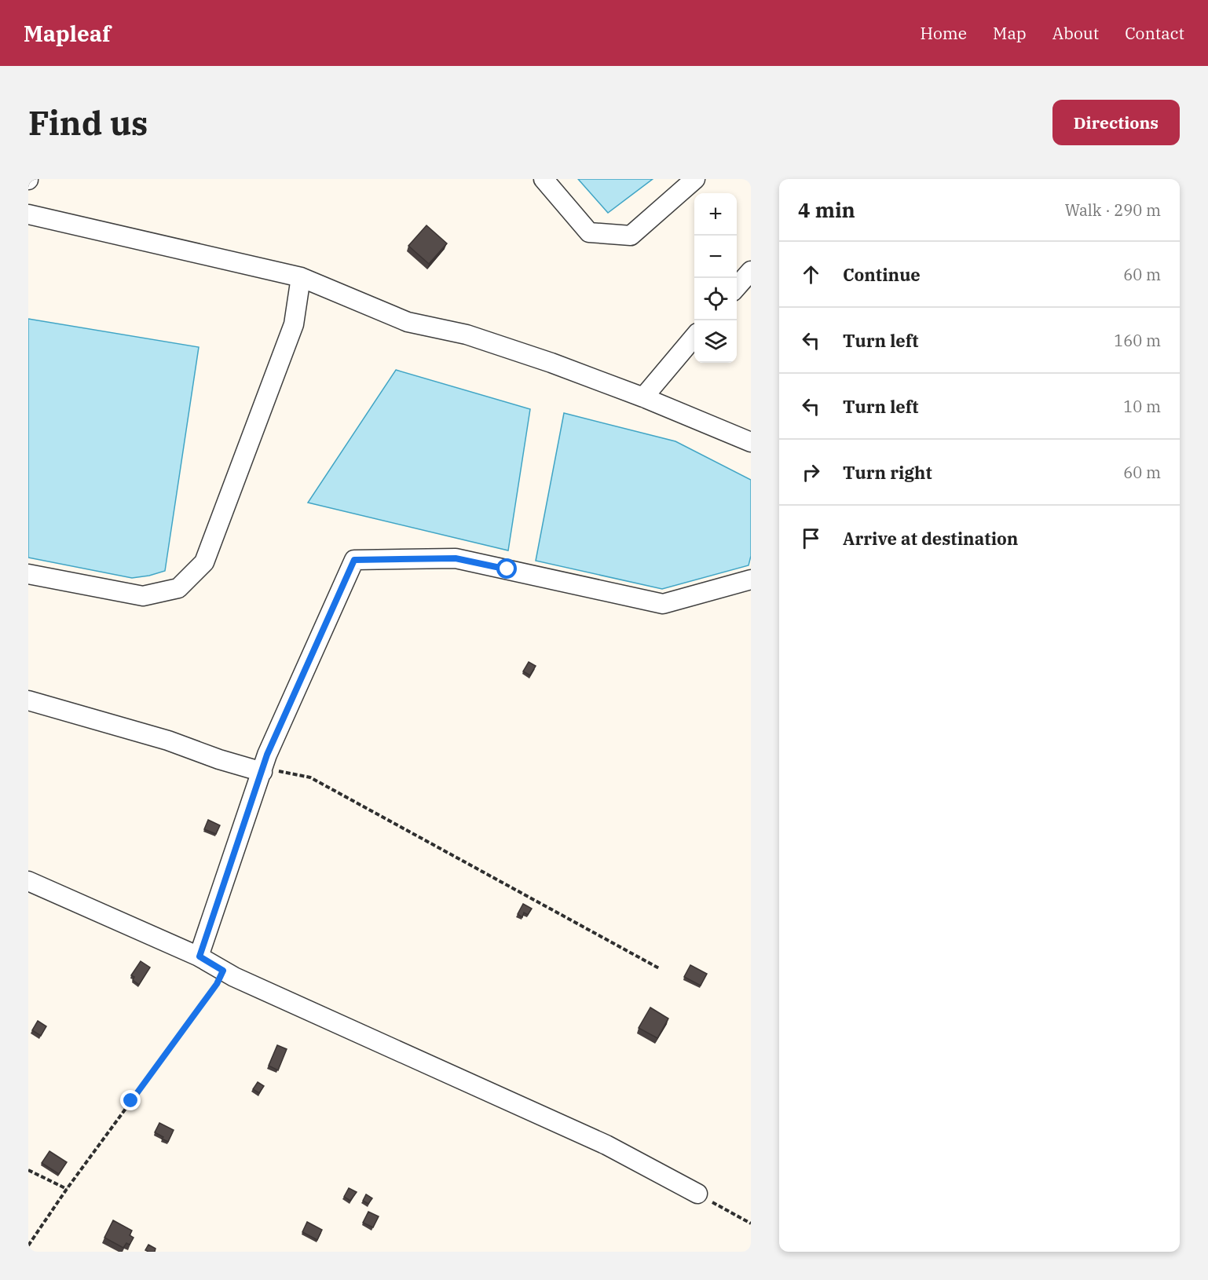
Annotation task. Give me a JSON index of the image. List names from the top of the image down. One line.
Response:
{"page":{"header":"Mapleaf","nav":["Home","Map","About","Contact"],"buttons":"Directions","title":"Find us","heading":["4 min","Walk · 290 m"],"map_buttons":["+","−"],"list":[["Continue","60 m"],["Turn left","160 m"],["Turn left","10 m"],["Turn right","60 m"],"Arrive at destination"]}}
